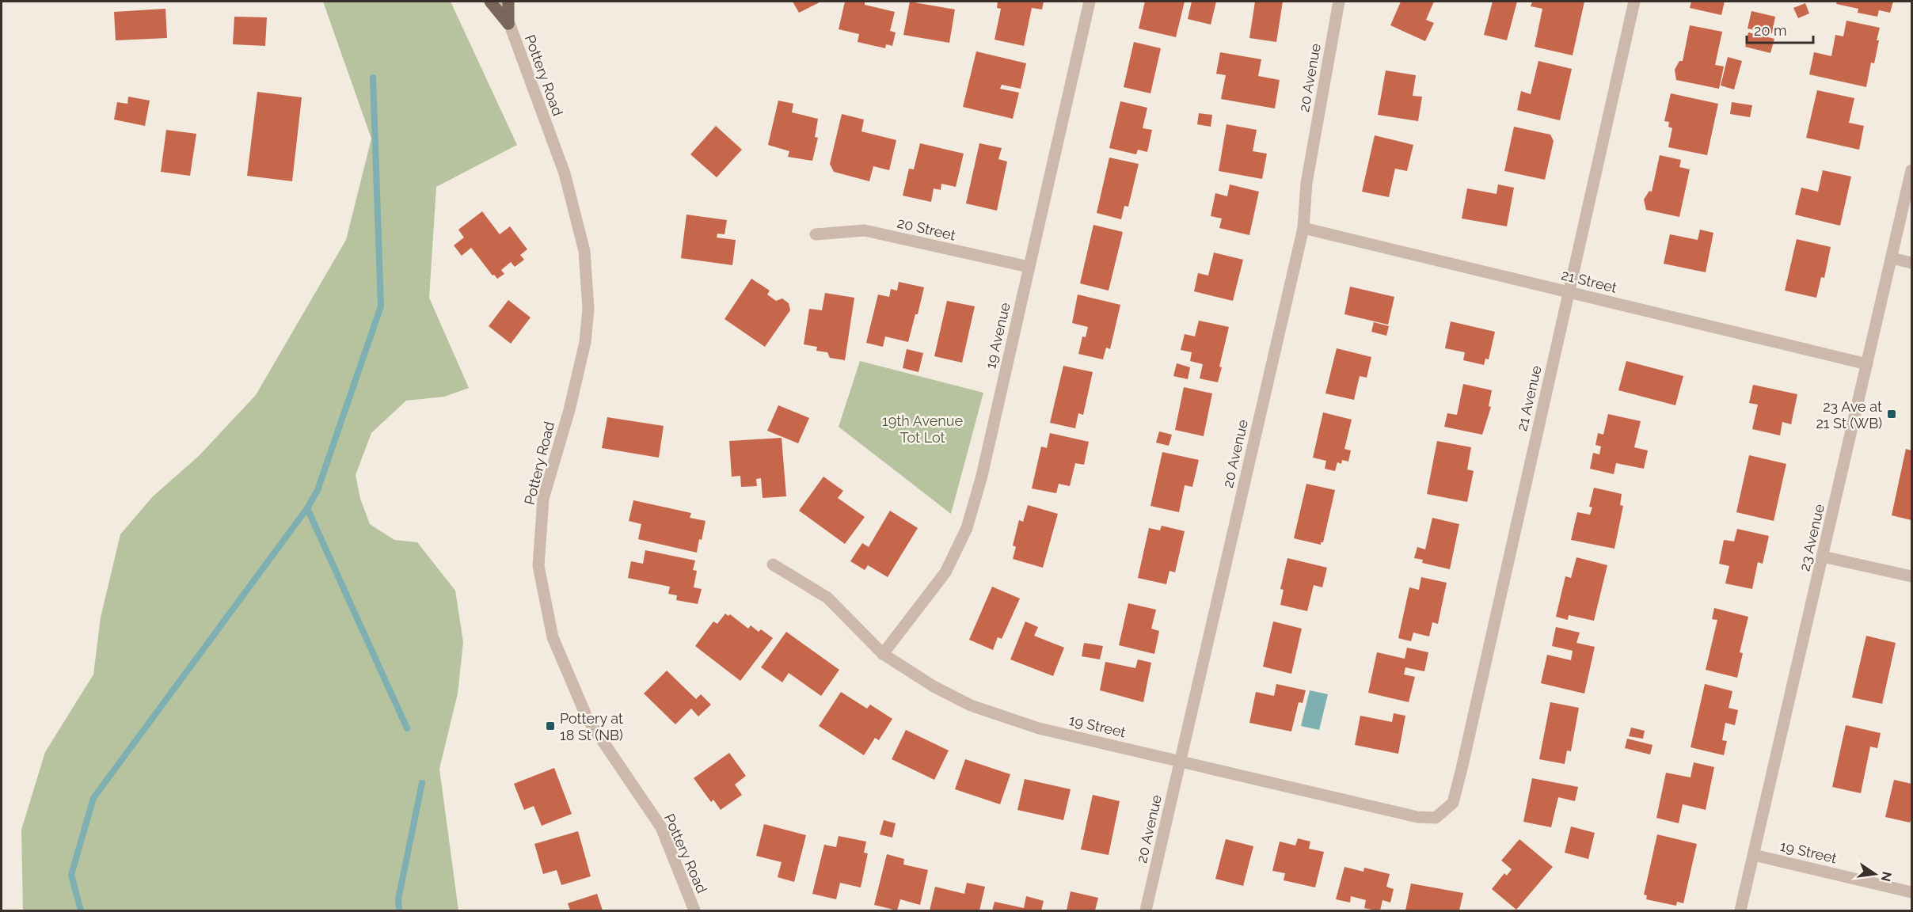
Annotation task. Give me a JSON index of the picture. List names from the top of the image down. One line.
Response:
{"streets":{"street":["Pottery Road","20 Avenue","20 Street","21 Street","19 Avenue","21 Avenue","23 Avenue","19 Street"]},"crossings":[["20 Avenue","21 Street"],["20 Avenue","19 Street"],["20 Street","19 Avenue"],["21 Street","21 Avenue"],["21 Street","23 Avenue"],["19 Avenue","19 Street"],["21 Avenue","19 Street"],["23 Avenue","19 Street"]],"parks":["19th Avenue Tot Lot"],"places":{"transit":["23 Ave at 21 St (WB)","Pottery at 18 St (NB)"]},"scale_bar":"20 m","north":"right"}
